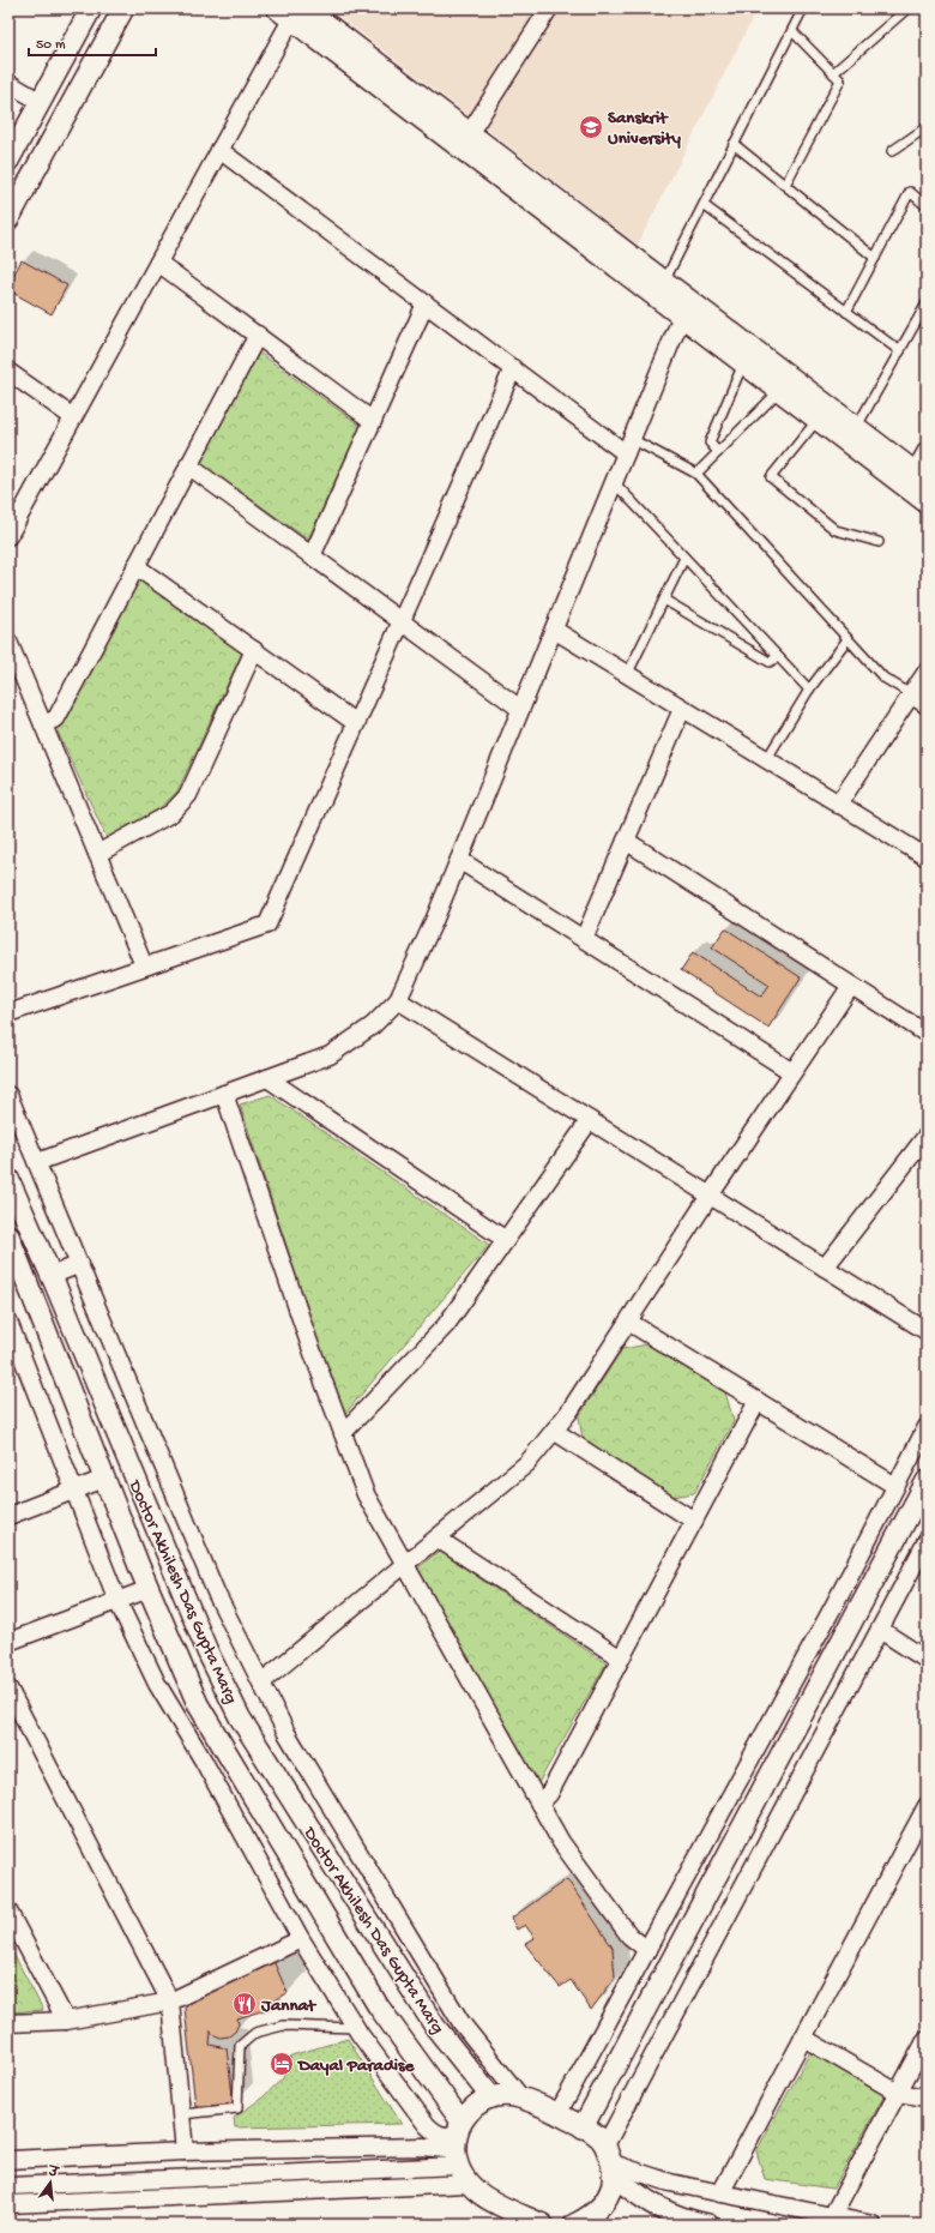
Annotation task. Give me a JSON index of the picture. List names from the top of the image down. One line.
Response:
{"streets":{"street":["Doctor Akhilesh Das Gupta Marg"]},"places":{"school or university":["Sanskrit University"],"restaurant":["Jannat"],"hotel":["Dayal Paradise"]},"scale_bar":"50 m","north":"top"}
